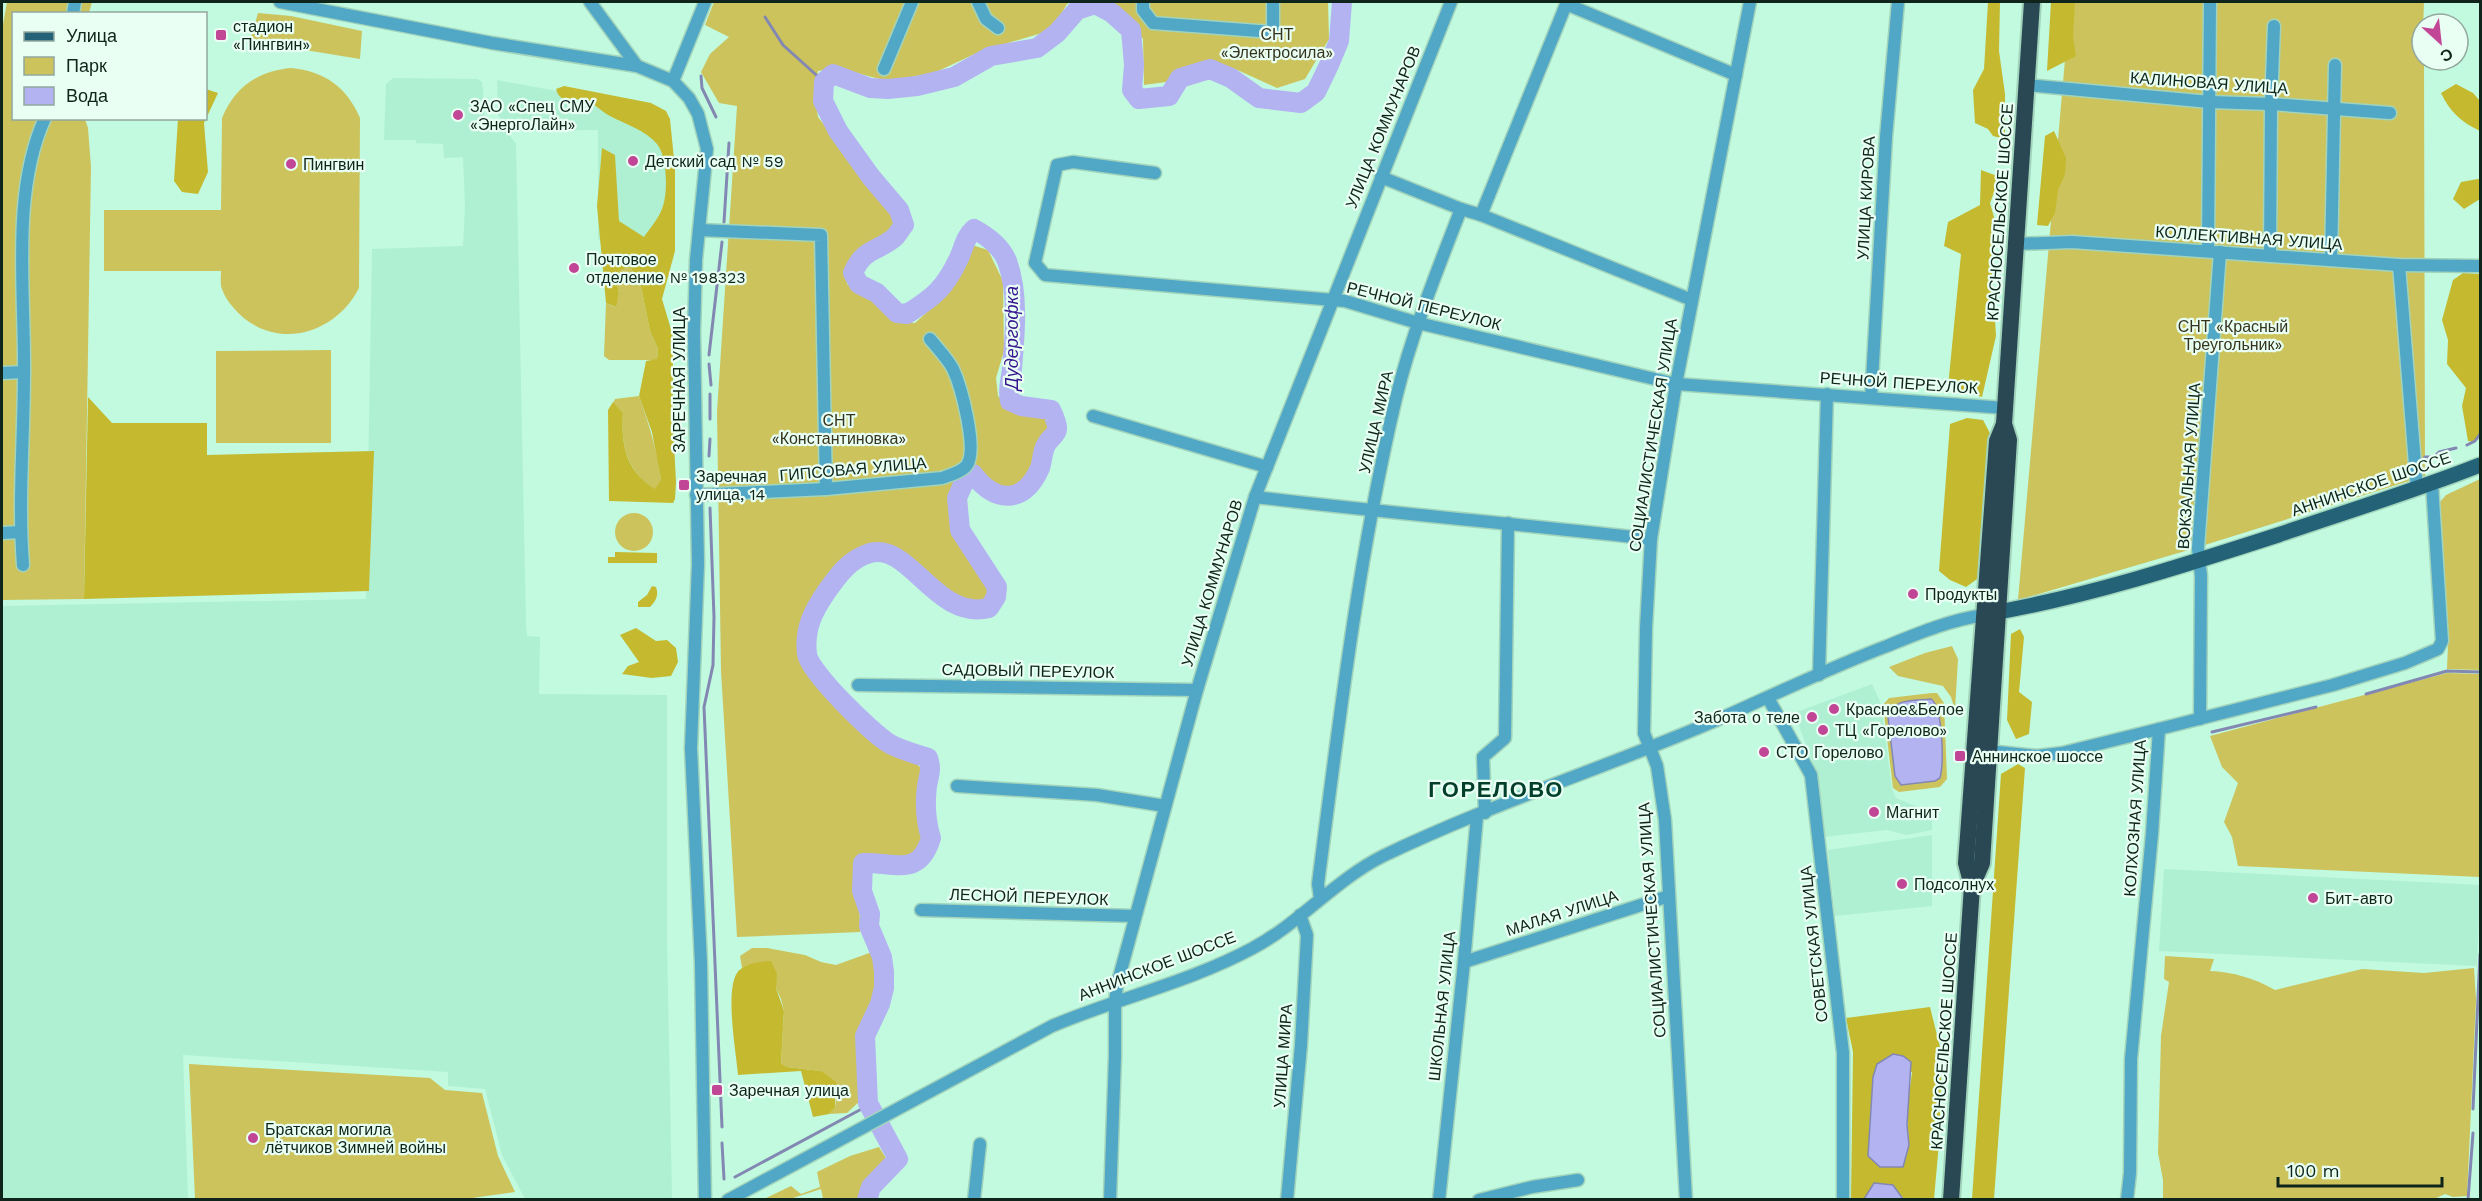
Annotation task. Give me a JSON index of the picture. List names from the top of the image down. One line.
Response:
{"streets":{"highway":["КРАСНОСЕЛЬСКОЕ ШОССЕ"],"main road":["АННИНСКОЕ ШОССЕ"],"street":["КАЛИНОВАЯ УЛИЦА","УЛИЦА КОММУНАРОВ","УЛИЦА КИРОВА","КОЛЛЕКТИВНАЯ УЛИЦА","РЕЧНОЙ ПЕРЕУЛОК","ЗАРЕЧНАЯ УЛИЦА","УЛИЦА МИРА","СОЦИАЛИСТИЧЕСКАЯ УЛИЦА","ВОКЗАЛЬНАЯ УЛИЦА","ГИПСОВАЯ УЛИЦА","САДОВЫЙ ПЕРЕУЛОК","КОЛХОЗНАЯ УЛИЦА","ЛЕСНОЙ ПЕРЕУЛОК","МАЛАЯ УЛИЦА","СОВЕТСКАЯ УЛИЦА","ШКОЛЬНАЯ УЛИЦА"]},"crossings":[["КАЛИНОВАЯ УЛИЦА","КРАСНОСЕЛЬСКОЕ ШОССЕ"],["КАЛИНОВАЯ УЛИЦА","ВОКЗАЛЬНАЯ УЛИЦА"],["УЛИЦА КОММУНАРОВ","РЕЧНОЙ ПЕРЕУЛОК"],["УЛИЦА КОММУНАРОВ","АННИНСКОЕ ШОССЕ"],["УЛИЦА КОММУНАРОВ","САДОВЫЙ ПЕРЕУЛОК"],["УЛИЦА КОММУНАРОВ","ЛЕСНОЙ ПЕРЕУЛОК"],["УЛИЦА КИРОВА","РЕЧНОЙ ПЕРЕУЛОК"],["КРАСНОСЕЛЬСКОЕ ШОССЕ","КОЛЛЕКТИВНАЯ УЛИЦА"],["КРАСНОСЕЛЬСКОЕ ШОССЕ","РЕЧНОЙ ПЕРЕУЛОК"],["КРАСНОСЕЛЬСКОЕ ШОССЕ","АННИНСКОЕ ШОССЕ"],["КОЛЛЕКТИВНАЯ УЛИЦА","ВОКЗАЛЬНАЯ УЛИЦА"],["РЕЧНОЙ ПЕРЕУЛОК","УЛИЦА МИРА"],["РЕЧНОЙ ПЕРЕУЛОК","СОЦИАЛИСТИЧЕСКАЯ УЛИЦА"],["ЗАРЕЧНАЯ УЛИЦА","ГИПСОВАЯ УЛИЦА"],["УЛИЦА МИРА","АННИНСКОЕ ШОССЕ"],["СОЦИАЛИСТИЧЕСКАЯ УЛИЦА","АННИНСКОЕ ШОССЕ"],["СОЦИАЛИСТИЧЕСКАЯ УЛИЦА","МАЛАЯ УЛИЦА"],["ВОКЗАЛЬНАЯ УЛИЦА","АННИНСКОЕ ШОССЕ"],["ВОКЗАЛЬНАЯ УЛИЦА","КОЛХОЗНАЯ УЛИЦА"],["АННИНСКОЕ ШОССЕ","КОЛХОЗНАЯ УЛИЦА"],["АННИНСКОЕ ШОССЕ","СОВЕТСКАЯ УЛИЦА"],["АННИНСКОЕ ШОССЕ","ШКОЛЬНАЯ УЛИЦА"],["МАЛАЯ УЛИЦА","ШКОЛЬНАЯ УЛИЦА"]],"districts":["ГОРЕЛОВО"],"water":["Дудергофка"],"parks":["СНТ «Электросила»","СНТ «Красный Треугольник»","СНТ «Константиновка»"],"places":{"transit":["стадион «Пингвин»","Заречная улица, 14","Аннинское шоссе","Заречная улица"],"other":["ЗАО «Спец СМУ «ЭнергоЛайн»","Детский сад № 59","Пингвин","Почтовое отделение № 198323","Продукты","Красное&Белое","Забота о теле","ТЦ «Горелово»","СТО Горелово","Магнит","Подсолнух","Бит-авто","Братская могила лётчиков Зимней войны"]},"legend":["Улица","Парк","Вода"],"scale_bar":"100 m","north":"bottom right"}
